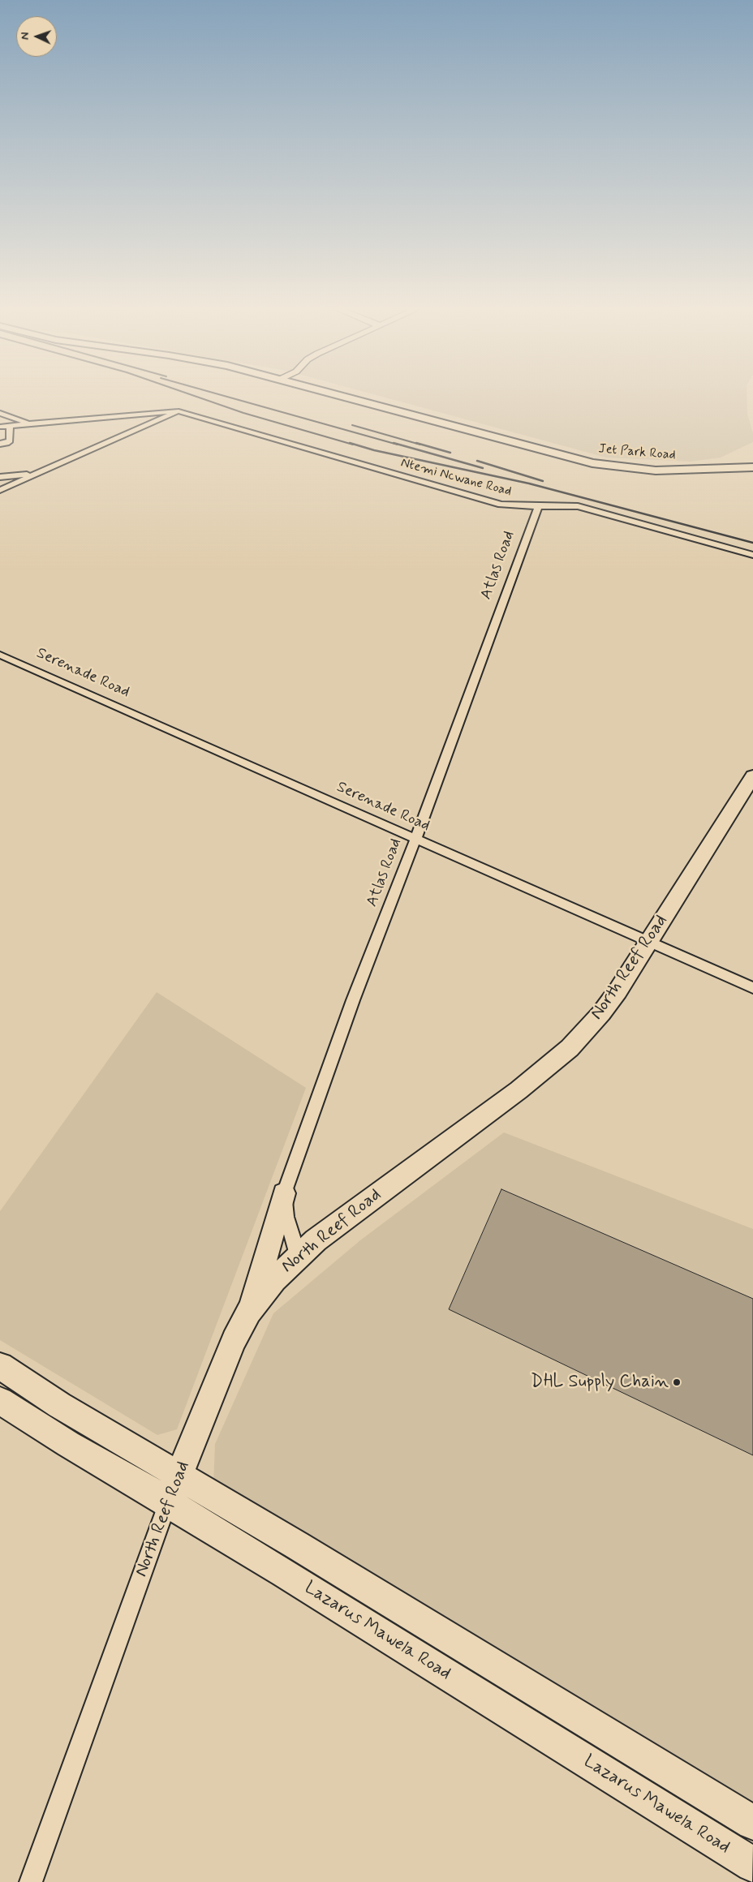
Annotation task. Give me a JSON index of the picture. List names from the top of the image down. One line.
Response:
{"streets":{"main road":["Jet Park Road","North Reef Road","Lazarus Mawela Road"],"street":["Ntemi Ncwane Road","Atlas Road","Serenade Road"]},"crossings":[["Ntemi Ncwane Road","Atlas Road"],["Atlas Road","Serenade Road"],["Atlas Road","North Reef Road"],["Serenade Road","North Reef Road"],["North Reef Road","Lazarus Mawela Road"]],"places":["DHL Supply Chain"],"north":"left"}
